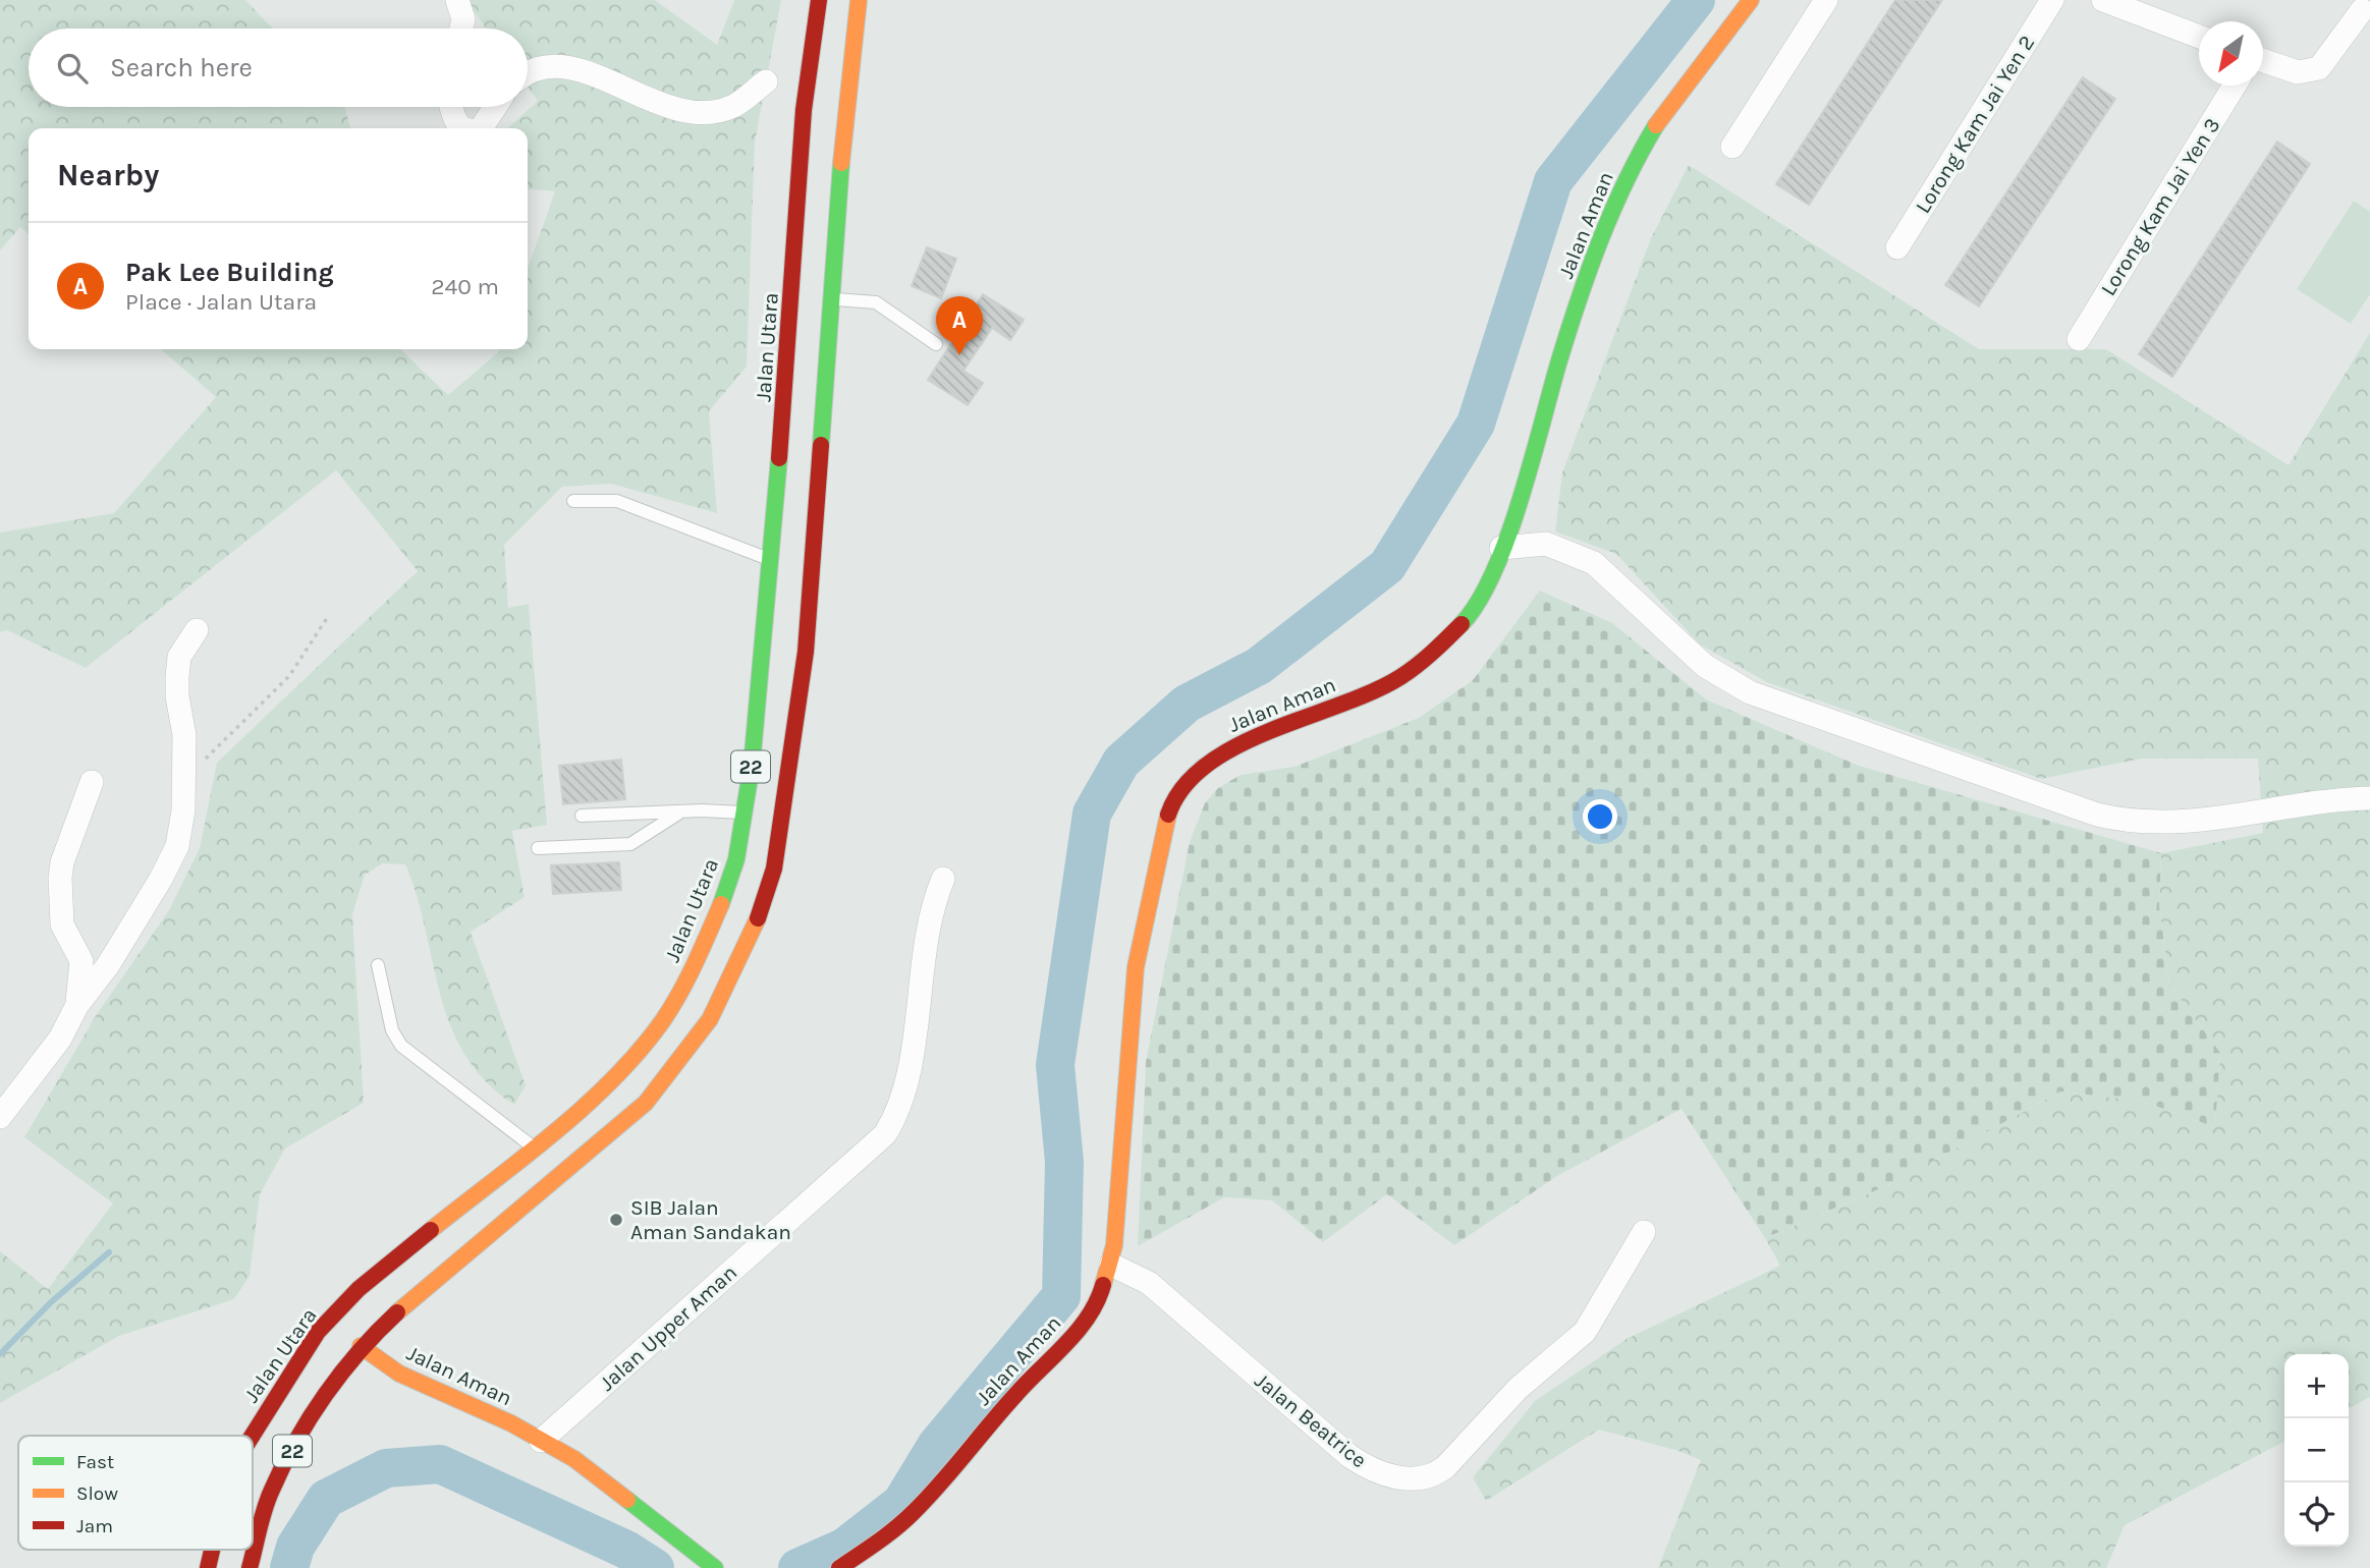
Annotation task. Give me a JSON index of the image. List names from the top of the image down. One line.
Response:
{"streets":{"main road":["Jalan Aman","Jalan Utara","22"],"street":["Lorong Kam Jai Yen 2","Lorong Kam Jai Yen 3","Jalan Upper Aman","Jalan Beatrice"]},"crossings":[["Jalan Aman","22"],["Jalan Aman","Jalan Upper Aman"],["Jalan Aman","Jalan Beatrice"]],"places":["SIB Jalan Aman Sandakan"],"legend":["Fast","Slow","Jam"],"north":"bottom left","page":{"search":"Search here","heading":"Nearby","list":[{"mark":"A","name":"Pak Lee Building","note":"Place · Jalan Utara","value":"240 m"}],"pins":"A","map_buttons":["+","−"]}}
